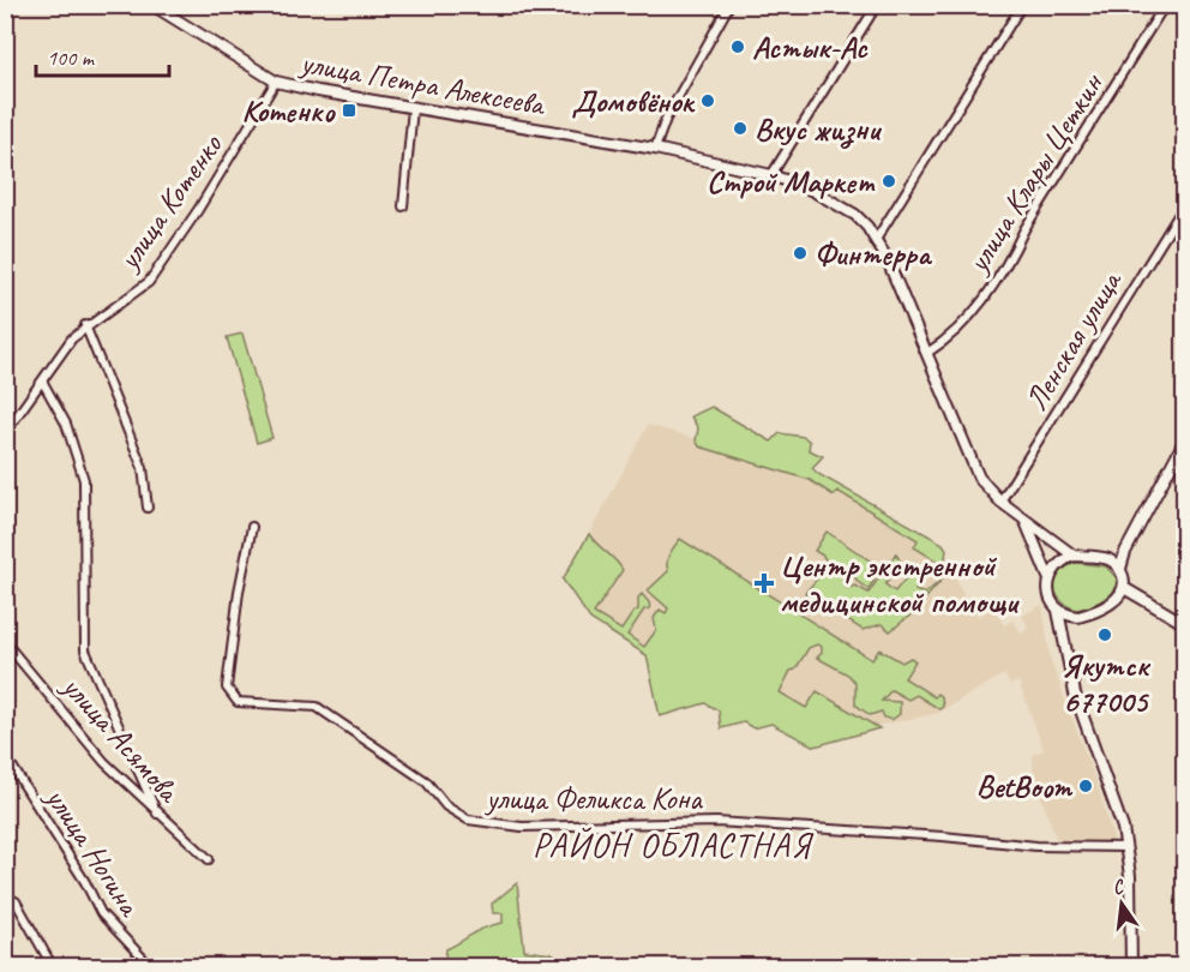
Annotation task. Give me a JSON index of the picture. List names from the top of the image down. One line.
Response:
{"streets":{"street":["улица Петра Алексеева","улица Клары Цеткин","улица Котенко","Ленская улица","улица Асямова","улица Феликса Кона","улица Ногина"]},"crossings":[["улица Петра Алексеева","улица Клары Цеткин"],["улица Петра Алексеева","улица Котенко"],["улица Петра Алексеева","Ленская улица"]],"districts":["РАЙОН ОБЛАСТНАЯ"],"places":{"other":["Астык-Ас","Домовёнок","Вкус жизни","Строй Маркет","Финтерра","Якутск 677005","BetBoom"],"transit":["Котенко"],"health":["Центр экстренной медицинской помощи"]},"scale_bar":"100 m","north":"top"}
